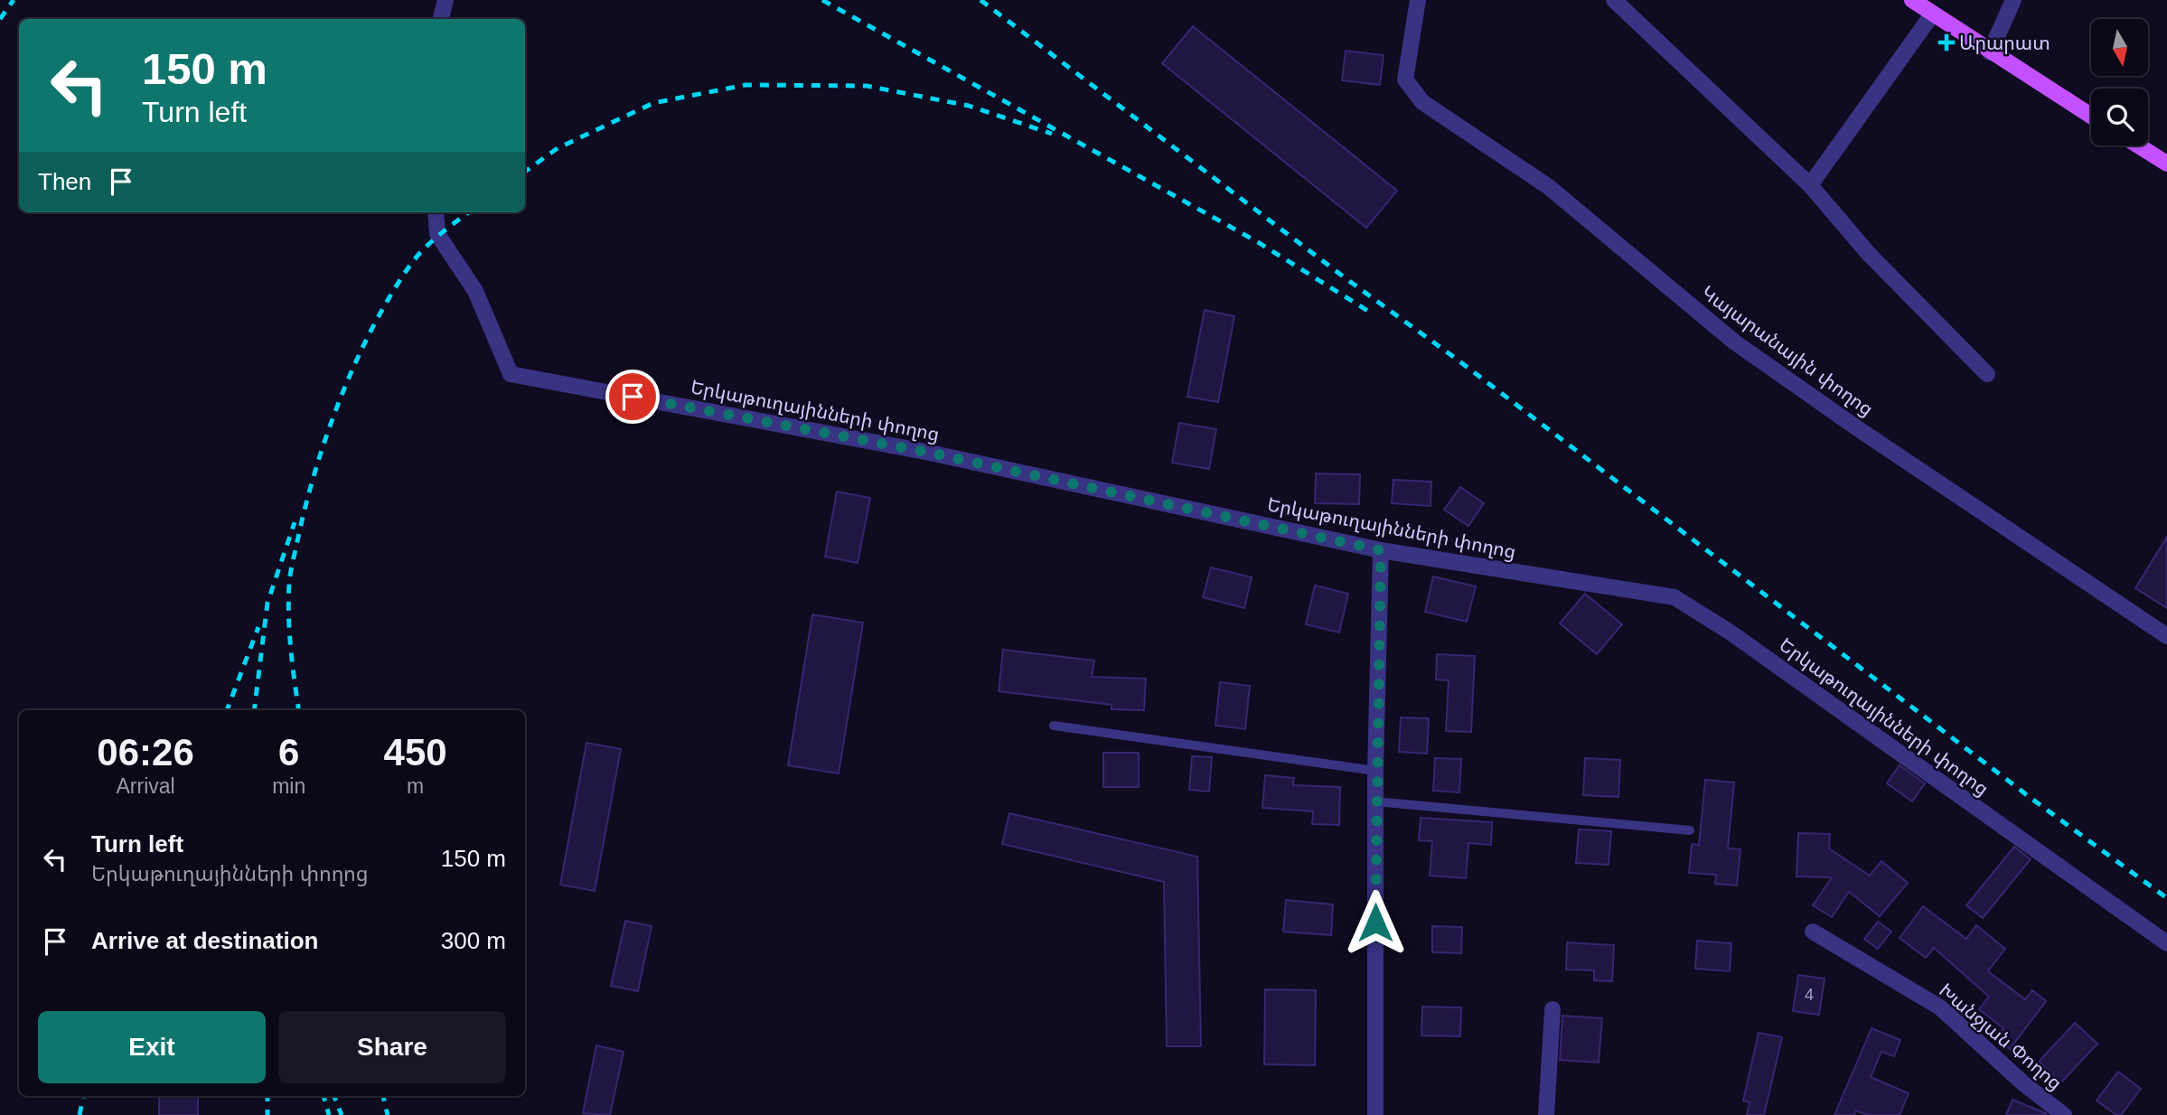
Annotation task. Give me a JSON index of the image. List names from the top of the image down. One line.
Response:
{"streets":{"street":["Կայարանային փողոց","Երկաթուղայինների փողոց","Խանջյան Փողոց"]},"places":{"health":["Արարատ"]},"house_numbers":["4"],"north":"bottom","page":{"turn":["150 m","Turn left"],"then":"Then","eta":["06:26","Arrival","6","min","450","m"],"list":[{"name":"Turn left","note":"Երկաթուղայինների փողոց","value":"150 m"},{"name":"Arrive at destination","value":"300 m"}],"buttons":["Exit","Share"]}}
